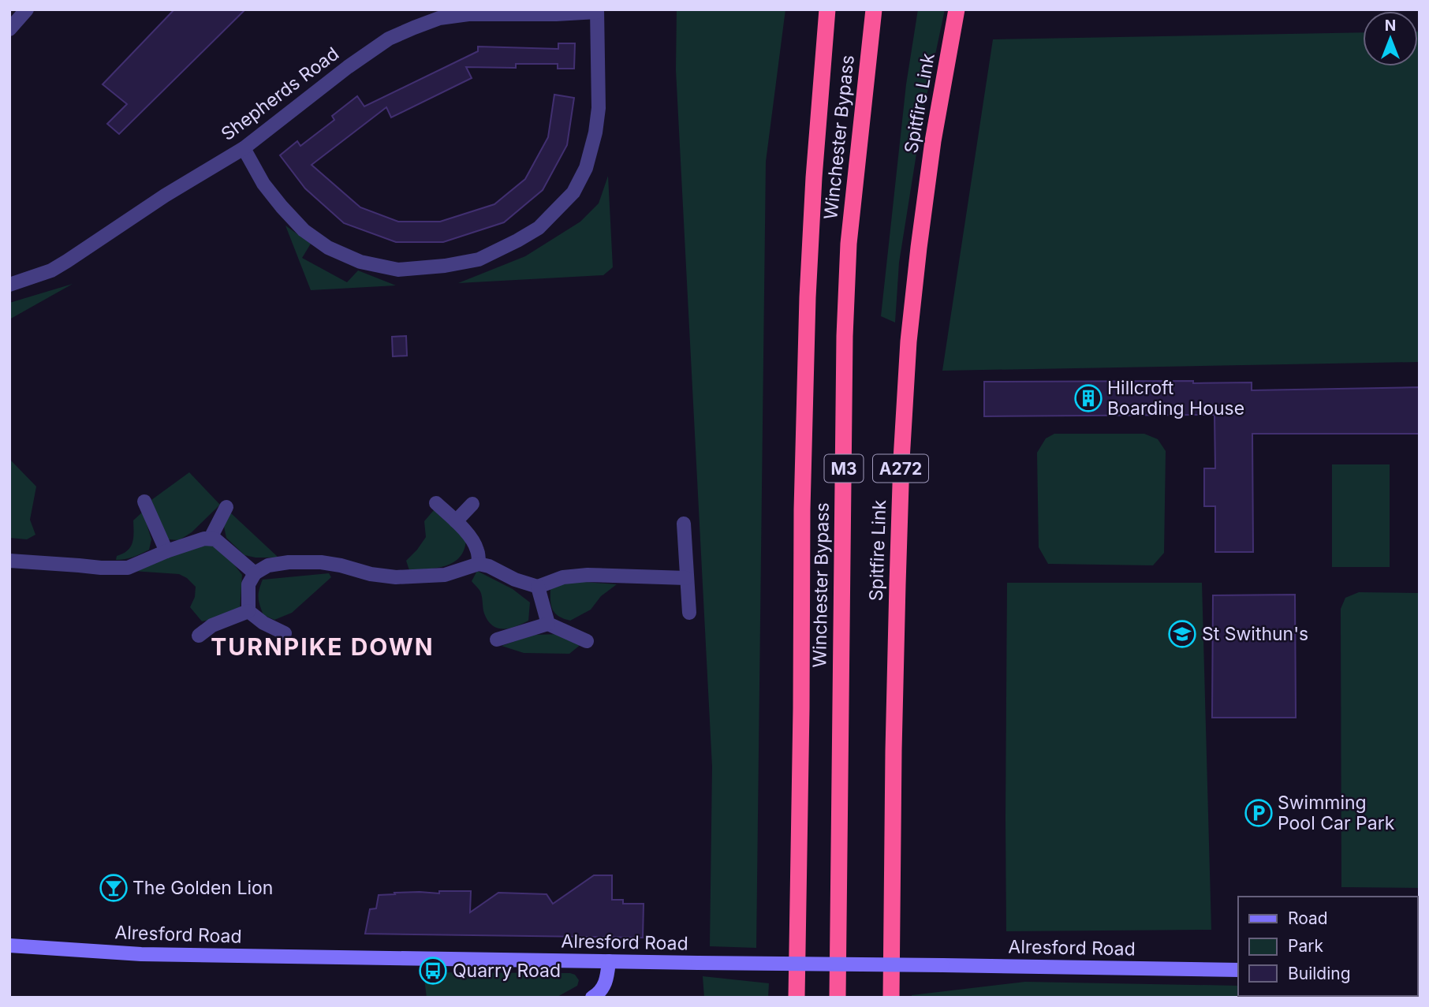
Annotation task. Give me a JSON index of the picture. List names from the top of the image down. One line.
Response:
{"streets":{"highway":["Spitfire Link","Winchester Bypass","M3","A272"],"main road":["Alresford Road"],"street":["Shepherds Road"]},"districts":["TURNPIKE DOWN"],"places":{"building":["Hillcroft Boarding House"],"school or university":["St Swithun's"],"parking":["Swimming Pool Car Park"],"bar":["The Golden Lion"],"bus stop":["Quarry Road"]},"legend":["Road","Park","Building"],"north":"top"}
